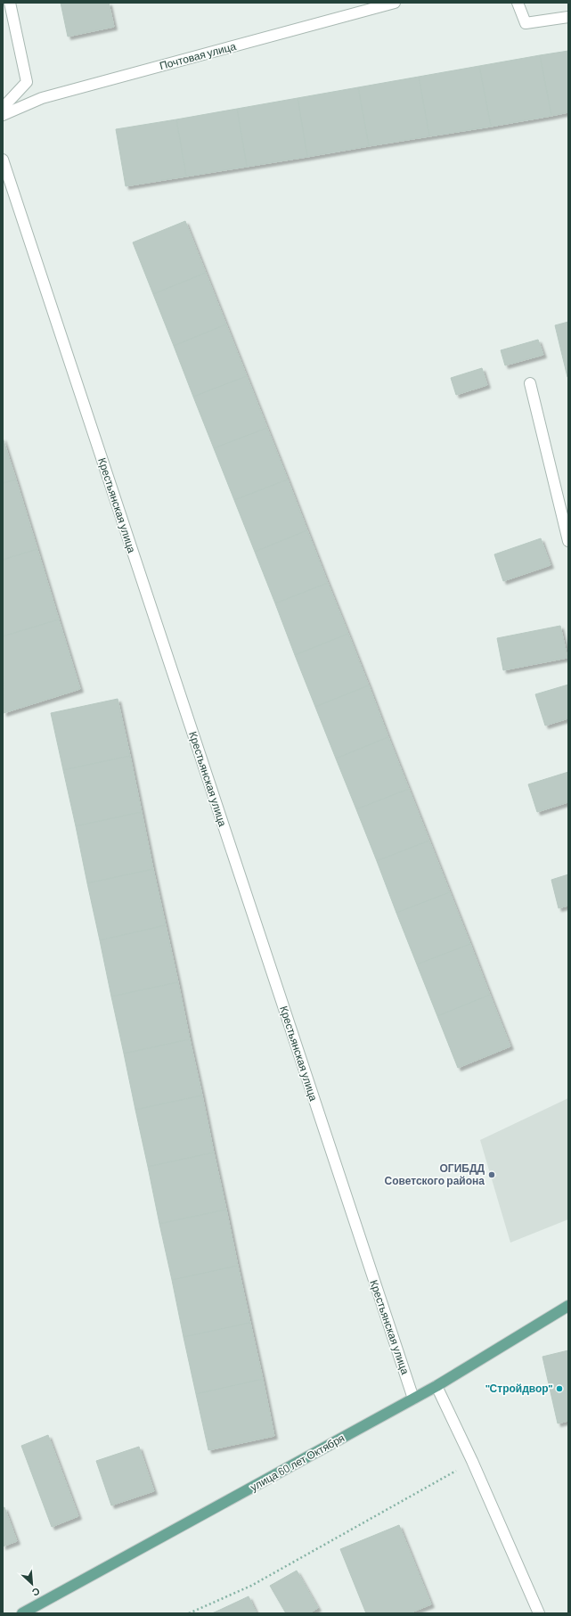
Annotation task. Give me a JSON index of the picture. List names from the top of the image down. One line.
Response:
{"streets":{"main road":["улица 60 лет Октября"],"street":["Почтовая улица","Крестьянская улица"]},"crossings":[["Крестьянская улица","улица 60 лет Октября"]],"places":["ОГИБДД Советского района","\"Стройдвор\""],"north":"bottom right"}
